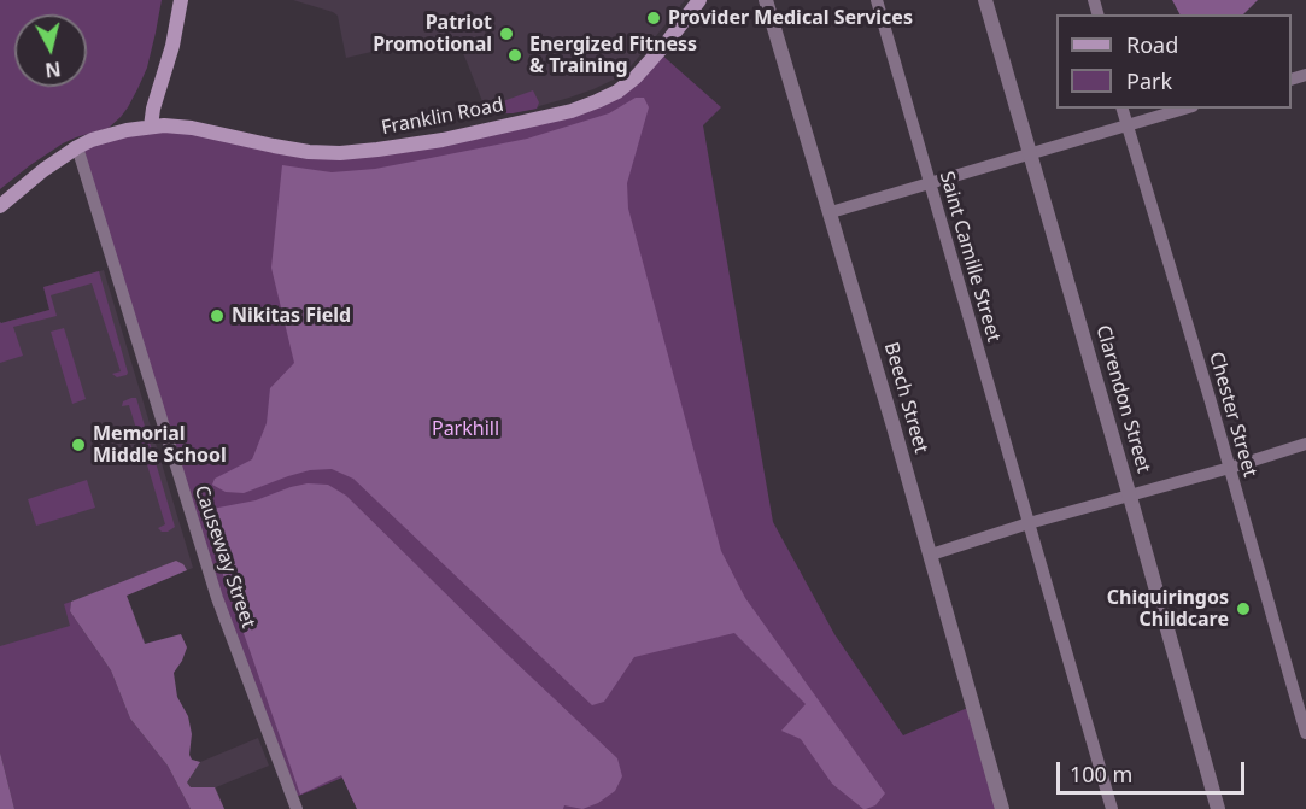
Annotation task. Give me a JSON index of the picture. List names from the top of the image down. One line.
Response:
{"streets":{"main road":["Franklin Road"],"street":["Saint Camille Street","Beech Street","Clarendon Street","Chester Street","Causeway Street"]},"crossings":[["Franklin Road","Causeway Street"]],"parks":["Parkhill"],"places":["Provider Medical Services","Patriot Promotional","Energized Fitness & Training","Nikitas Field","Memorial Middle School","Chiquiringos Childcare"],"legend":["Road","Park"],"scale_bar":"100 m","north":"bottom"}
